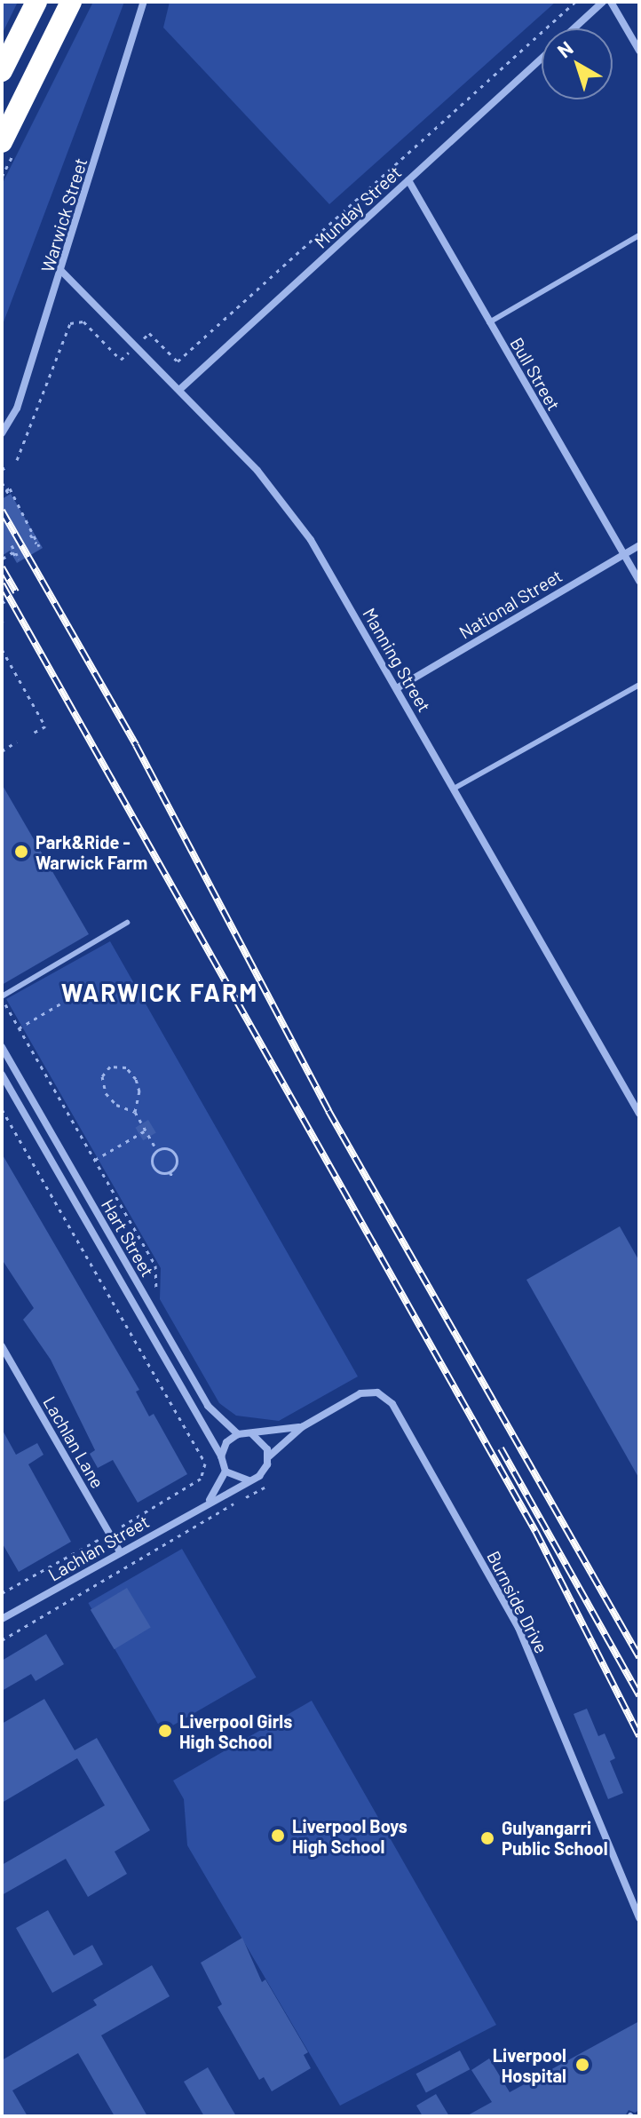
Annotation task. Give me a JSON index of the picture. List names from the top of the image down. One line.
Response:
{"streets":{"street":["Munday Street","Warwick Street","Bull Street","National Street","Manning Street","Hart Street","Lachlan Lane","Lachlan Street","Burnside Drive"]},"crossings":[["Munday Street","Bull Street"],["Munday Street","Manning Street"],["Warwick Street","Manning Street"],["Bull Street","National Street"],["National Street","Manning Street"],["Hart Street","Burnside Drive"],["Lachlan Lane","Lachlan Street"]],"districts":["WARWICK FARM"],"places":["Park&Ride - Warwick Farm","Liverpool Girls High School","Liverpool Boys High School","Gulyangarri Public School","Liverpool Hospital"],"north":"top left"}
